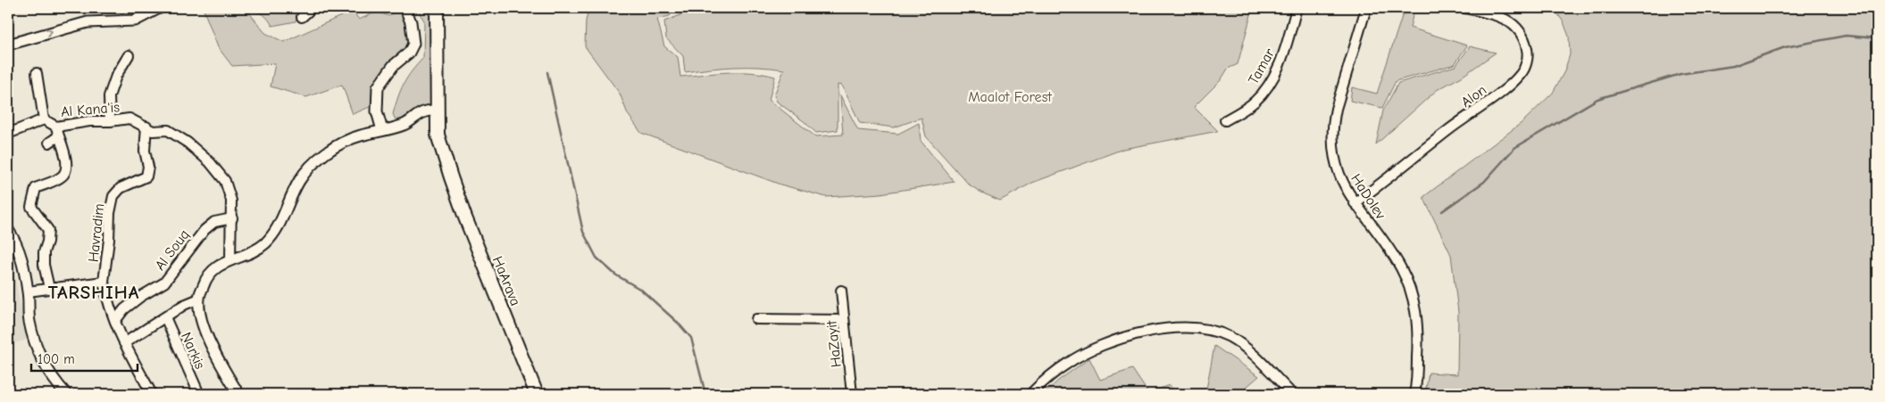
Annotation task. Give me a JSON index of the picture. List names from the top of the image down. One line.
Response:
{"streets":{"main road":["HaArava"],"street":["Tamar","Alon","Al Kana'is","HaDolev","Havradim","Al Souq","HaZayit","Narkis"]},"crossings":[["Alon","HaDolev"],["Al Kana'is","Havradim"],["Al Kana'is","Al Souq"]],"districts":["TARSHIHA"],"parks":["Maalot Forest"],"scale_bar":"100 m"}
